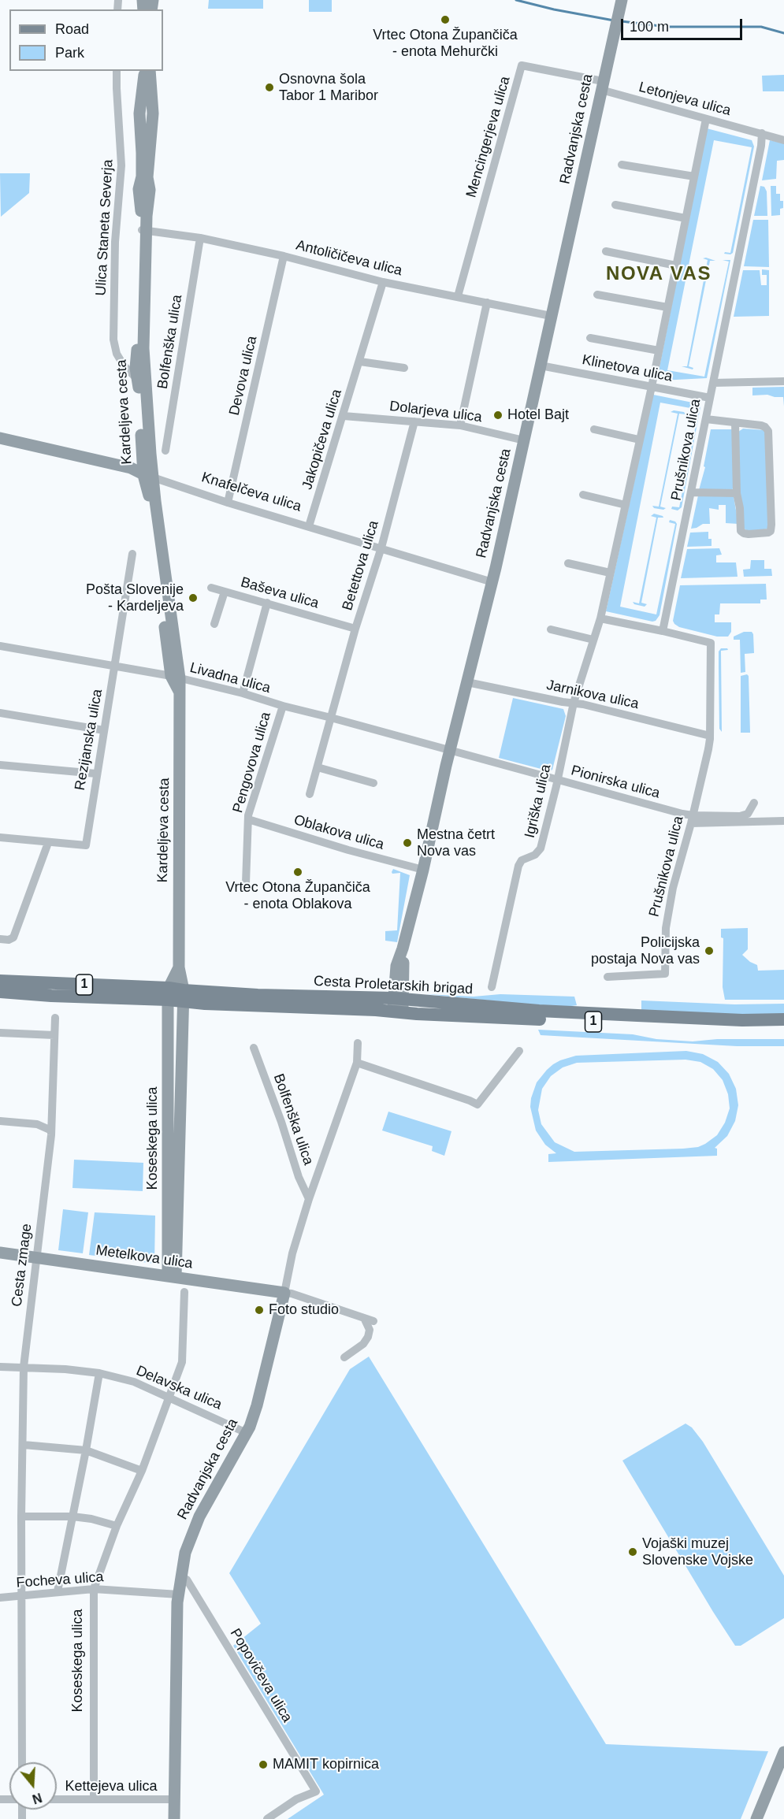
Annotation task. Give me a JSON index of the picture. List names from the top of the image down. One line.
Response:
{"streets":{"main road":["1","Cesta Proletarskih brigad"],"street":["Letonjeva ulica","Radvanjska cesta","Mencingerjeva ulica","Ulica Staneta Severja","Antoličičeva ulica","Bolfenška ulica","Klinetova ulica","Devova ulica","Kardeljeva cesta","Dolarjeva ulica","Jakopičeva ulica","Prušnikova ulica","Knafelčeva ulica","Betettova ulica","Baševa ulica","Livadna ulica","Jarnikova ulica","Rezijanska ulica","Pengovova ulica","Pionirska ulica","Igriška ulica","Oblakova ulica","Koseskega ulica","Metelkova ulica","Cesta zmage","Delavska ulica","Focheva ulica","Popovičeva ulica","Kettejeva ulica"]},"crossings":[["Letonjeva ulica","Radvanjska cesta"],["Letonjeva ulica","Mencingerjeva ulica"],["Letonjeva ulica","Prušnikova ulica"],["Letonjeva ulica","Igriška ulica"],["Radvanjska cesta","Mencingerjeva ulica"],["Radvanjska cesta","Antoličičeva ulica"],["Radvanjska cesta","Bolfenška ulica"],["Radvanjska cesta","Klinetova ulica"],["Radvanjska cesta","Dolarjeva ulica"],["Radvanjska cesta","Knafelčeva ulica"],["Radvanjska cesta","Livadna ulica"],["Radvanjska cesta","Jarnikova ulica"],["Radvanjska cesta","Pionirska ulica"],["Radvanjska cesta","Oblakova ulica"],["Radvanjska cesta","Cesta Proletarskih brigad"],["Radvanjska cesta","Metelkova ulica"],["Radvanjska cesta","Delavska ulica"],["Radvanjska cesta","Focheva ulica"],["Radvanjska cesta","Popovičeva ulica"],["Radvanjska cesta","Kettejeva ulica"],["Mencingerjeva ulica","Antoličičeva ulica"],["Ulica Staneta Severja","Kardeljeva cesta"],["Antoličičeva ulica","Bolfenška ulica"],["Antoličičeva ulica","Devova ulica"],["Antoličičeva ulica","Kardeljeva cesta"],["Antoličičeva ulica","Jakopičeva ulica"],["Klinetova ulica","Prušnikova ulica"],["Klinetova ulica","Igriška ulica"],["Devova ulica","Knafelčeva ulica"],["Kardeljeva cesta","Knafelčeva ulica"],["Kardeljeva cesta","Livadna ulica"],["Kardeljeva cesta","Koseskega ulica"],["Dolarjeva ulica","Jakopičeva ulica"],["Dolarjeva ulica","Betettova ulica"],["Jakopičeva ulica","Knafelčeva ulica"],["Prušnikova ulica","Jarnikova ulica"],["Prušnikova ulica","Pionirska ulica"],["Knafelčeva ulica","Betettova ulica"],["Betettova ulica","Baševa ulica"],["Betettova ulica","Livadna ulica"],["Livadna ulica","Rezijanska ulica"],["Livadna ulica","Pengovova ulica"],["Livadna ulica","Pionirska ulica"],["Jarnikova ulica","Igriška ulica"],["Pengovova ulica","Oblakova ulica"],["Pionirska ulica","Igriška ulica"],["Cesta Proletarskih brigad","Koseskega ulica"],["Koseskega ulica","Metelkova ulica"],["Koseskega ulica","Delavska ulica"],["Koseskega ulica","Focheva ulica"],["Koseskega ulica","Kettejeva ulica"],["Metelkova ulica","Cesta zmage"],["Cesta zmage","Delavska ulica"],["Cesta zmage","Focheva ulica"]],"districts":["NOVA VAS"],"places":["Vrtec Otona Župančiča - enota Mehurčki","Osnovna šola Tabor 1 Maribor","Hotel Bajt","Pošta Slovenije - Kardeljeva","Mestna četrt Nova vas","Vrtec Otona Župančiča - enota Oblakova","Policijska postaja Nova vas","Foto studio","Vojaški muzej Slovenske Vojske","MAMIT kopirnica"],"legend":["Road","Park"],"scale_bar":"100 m","north":"bottom"}
